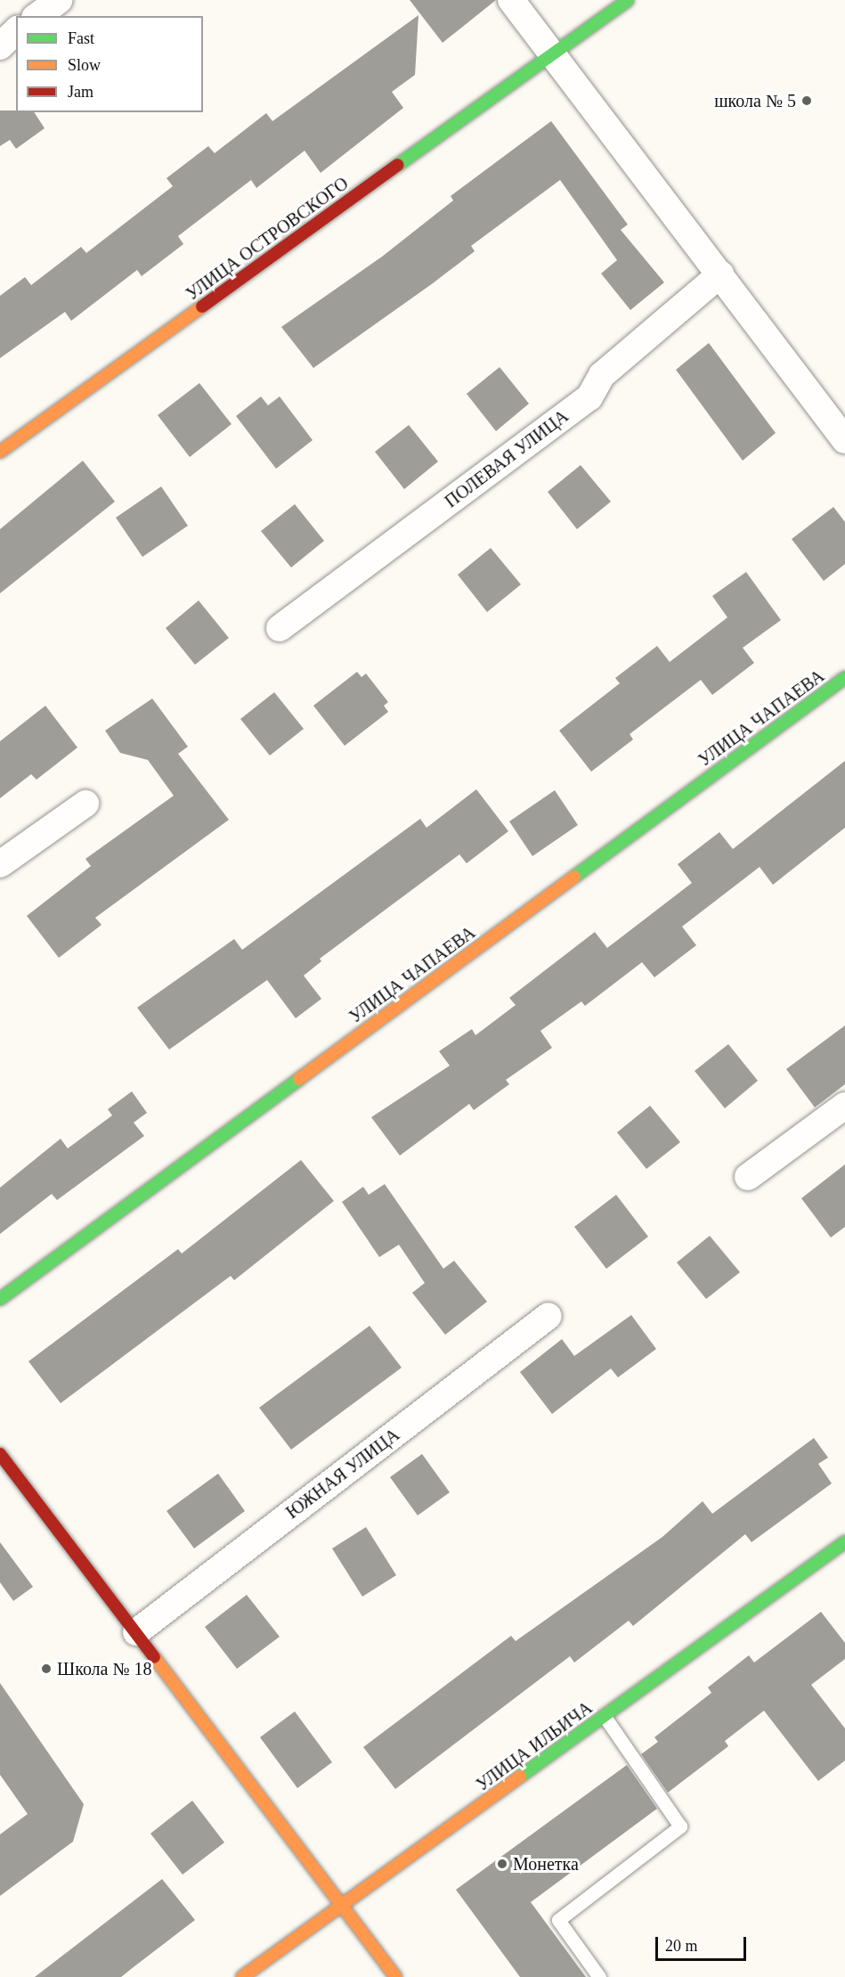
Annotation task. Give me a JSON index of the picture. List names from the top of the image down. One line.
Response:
{"streets":{"street":["УЛИЦА ОСТРОВСКОГО","ПОЛЕВАЯ УЛИЦА","УЛИЦА ЧАПАЕВА","ЮЖНАЯ УЛИЦА","УЛИЦА ИЛЬИЧА"]},"places":["школа № 5","Школа № 18","Монетка"],"legend":["Fast","Slow","Jam"],"scale_bar":"20 m"}
